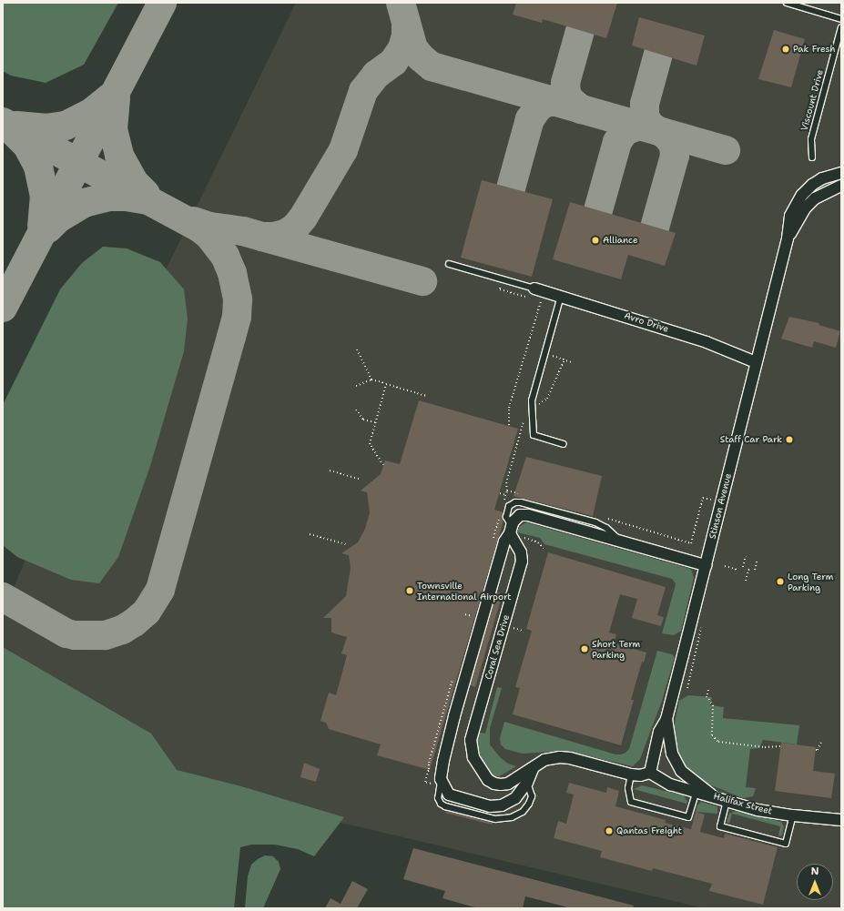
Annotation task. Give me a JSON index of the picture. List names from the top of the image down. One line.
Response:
{"streets":{"street":["Avro Drive","Stinson Avenue","Coral Sea Drive","Halifax Street"],"lane":["Viscount Drive"]},"crossings":[["Avro Drive","Stinson Avenue"],["Stinson Avenue","Coral Sea Drive"],["Stinson Avenue","Halifax Street"],["Coral Sea Drive","Halifax Street"]],"places":["Pak Fresh","Alliance","Staff Car Park","Long Term Parking","Townsville International Airport","Short Term Parking","Qantas Freight"],"north":"top"}
